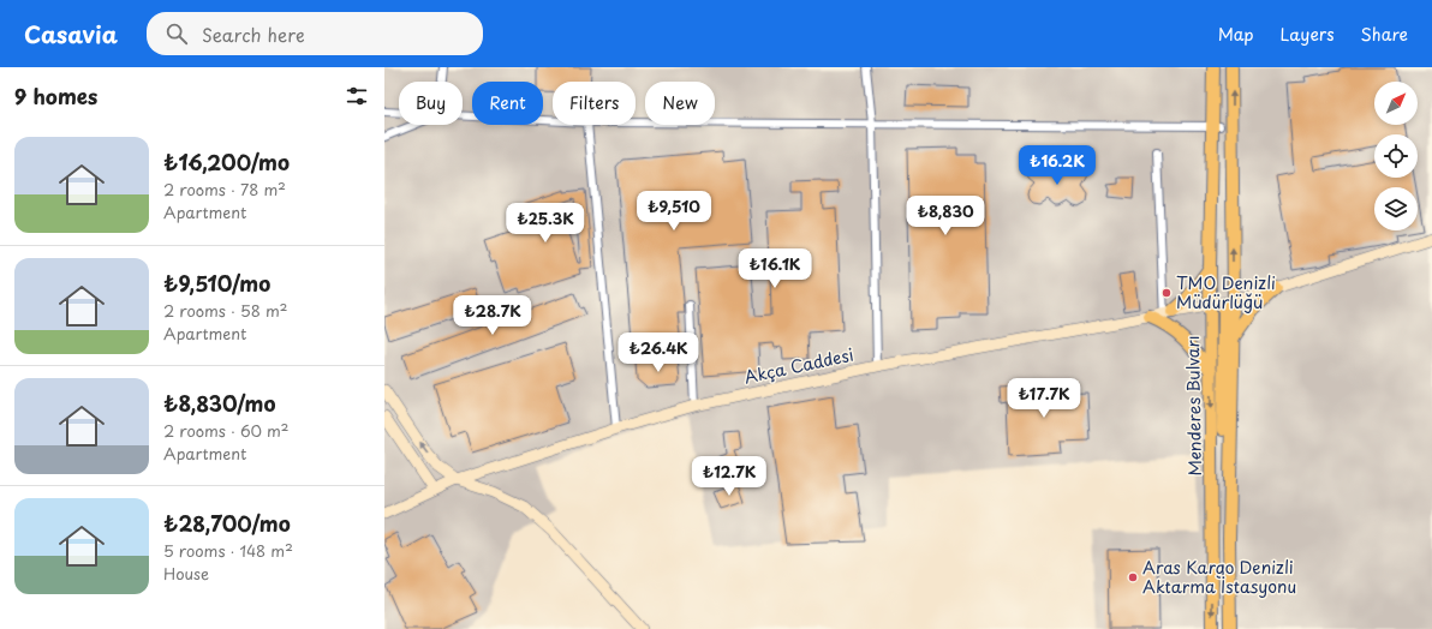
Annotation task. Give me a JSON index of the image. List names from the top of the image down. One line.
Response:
{"streets":{"main road":["Menderes Bulvarı"],"street":["Akça Caddesi"]},"places":["TMO Denizli Müdürlüğü","Aras Kargo Denizli Aktarma İstasyonu"],"north":"top right","page":{"header":"Casavia","search":"Search here","nav":["Map","Layers","Share"],"heading":"9 homes","chip":["Buy","Rent","Filters","New"],"list":[{"name":"₺16,200/mo","note":"2 rooms · 78 m² · Apartment"},{"name":"₺9,510/mo","note":"2 rooms · 58 m² · Apartment"},{"name":"₺8,830/mo","note":"2 rooms · 60 m² · Apartment"},{"name":"₺28,700/mo","note":"5 rooms · 148 m² · House"}],"price":["₺16.2K","₺9,510","₺8,830","₺25.3K","₺16.1K","₺28.7K","₺26.4K","₺17.7K","₺12.7K"]}}
